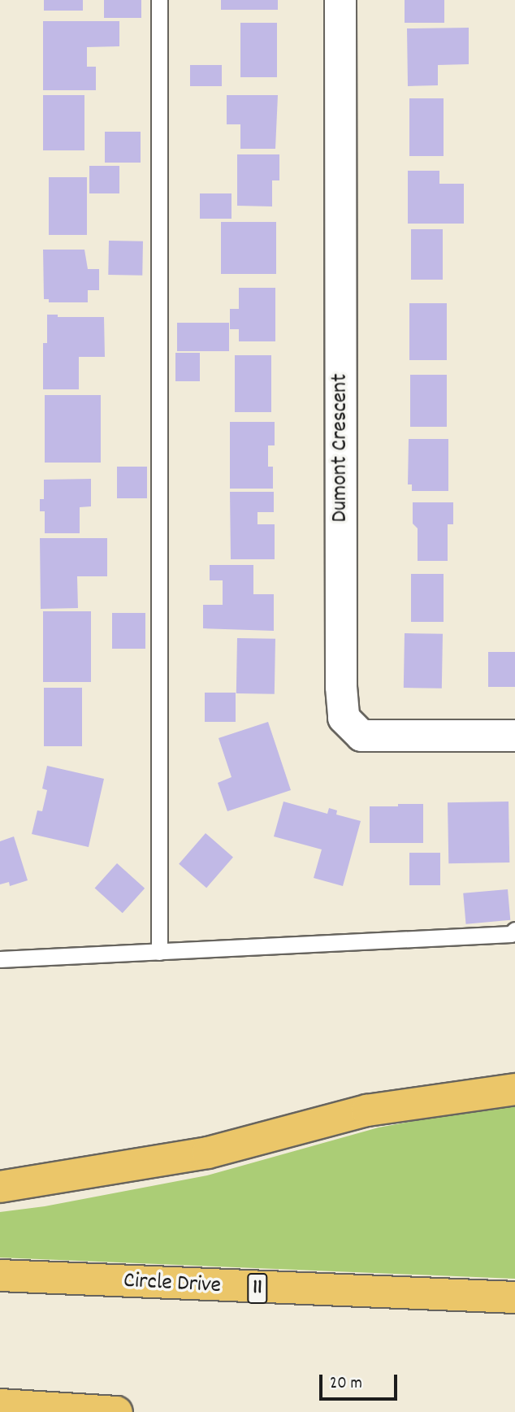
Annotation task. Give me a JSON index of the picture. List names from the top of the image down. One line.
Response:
{"streets":{"highway":["Circle Drive","11"],"street":["Dumont Crescent"]},"scale_bar":"20 m"}
